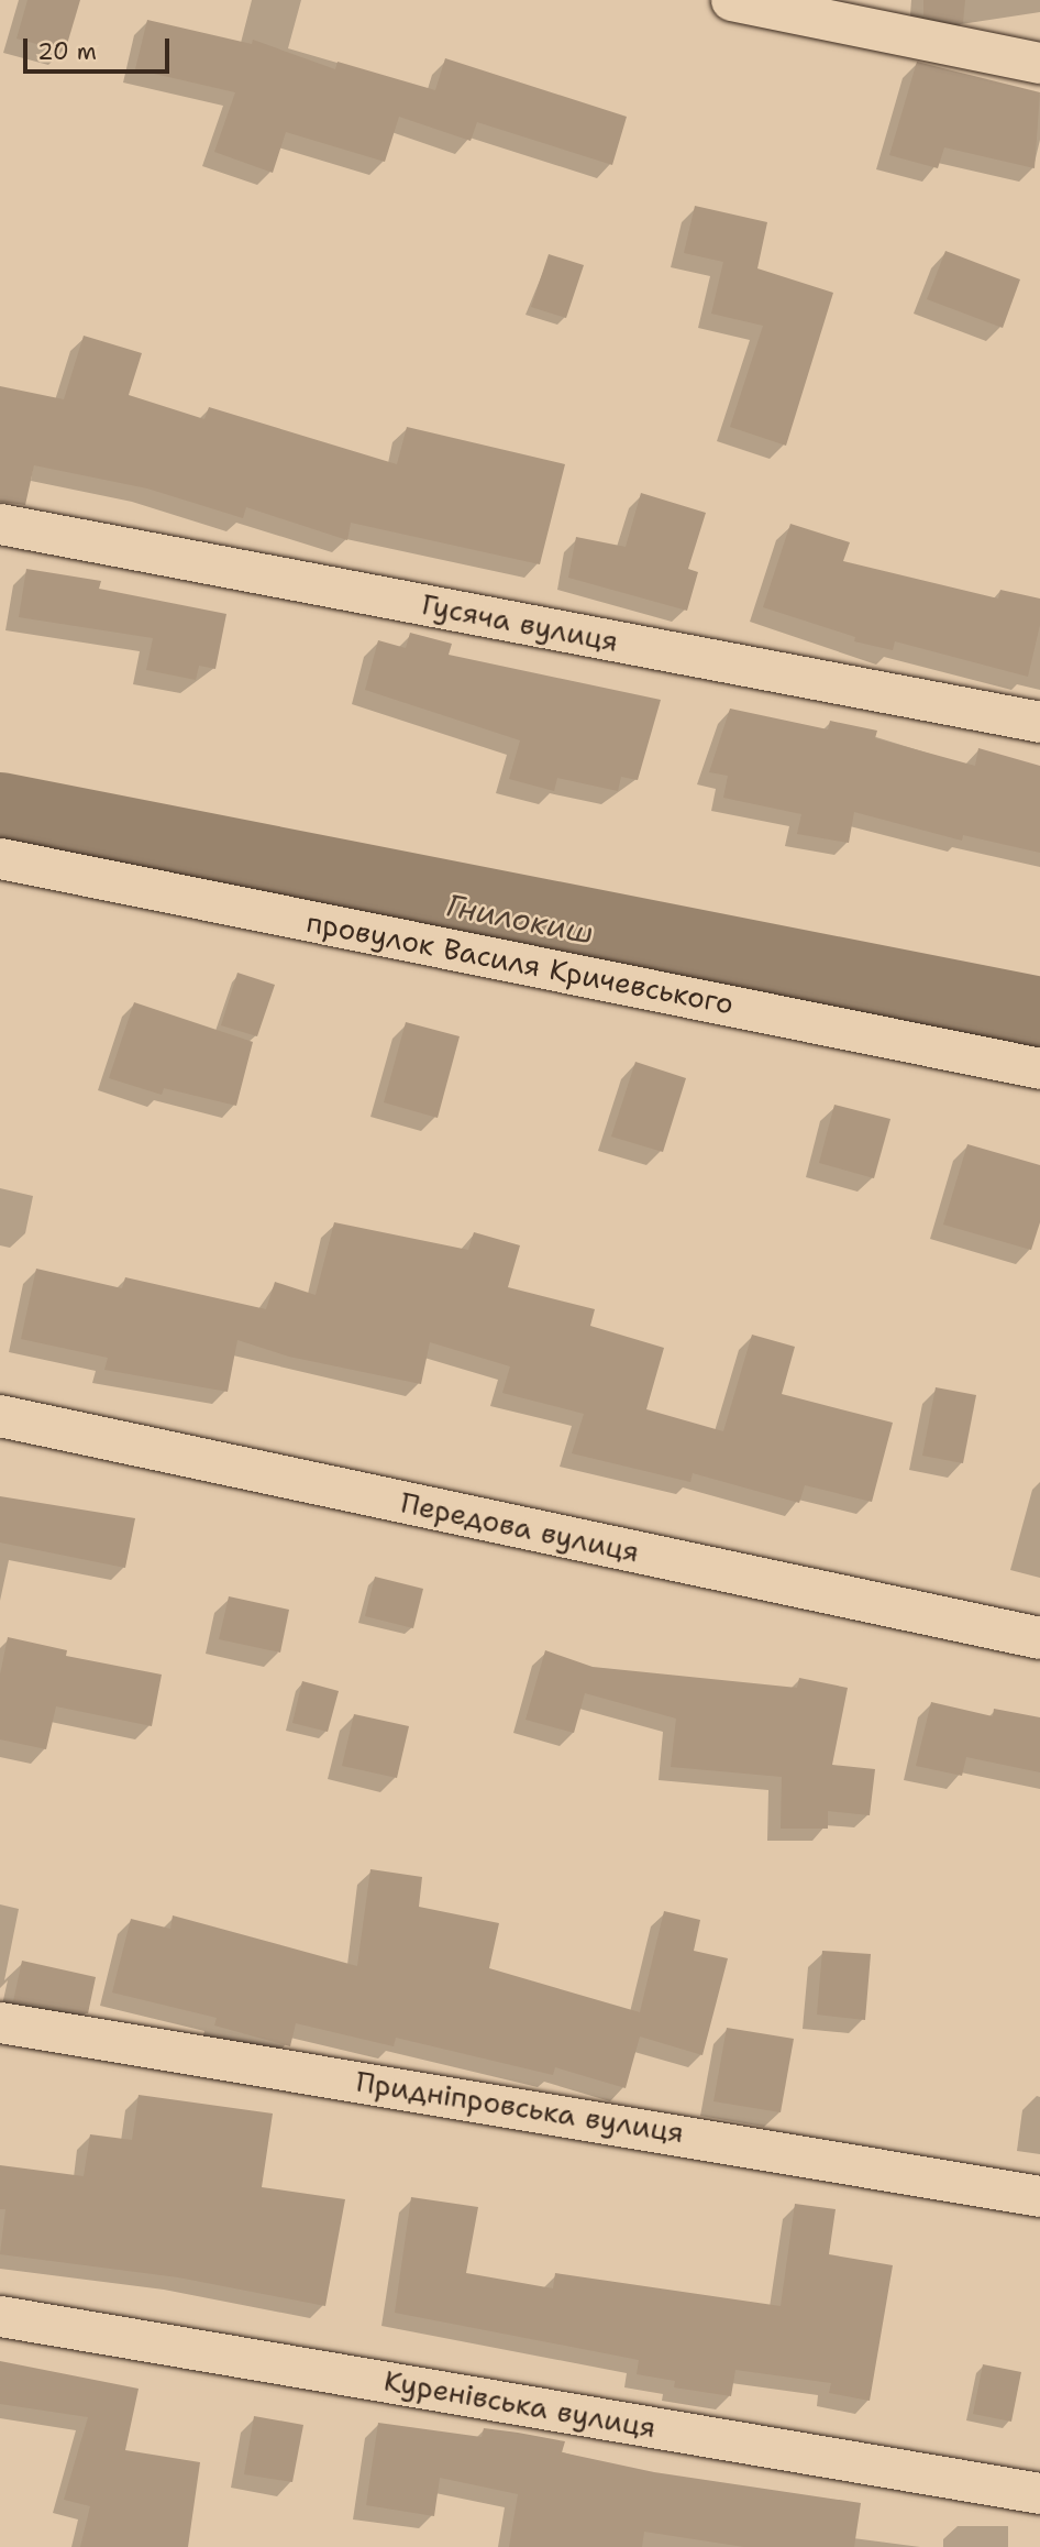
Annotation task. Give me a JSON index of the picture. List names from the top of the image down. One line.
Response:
{"streets":{"main road":["Передова вулиця"],"street":["Гусяча вулиця","провулок Василя Кричевського","Придніпровська вулиця","Куренівська вулиця"]},"water":["Гнилокиш"],"scale_bar":"20 m"}
